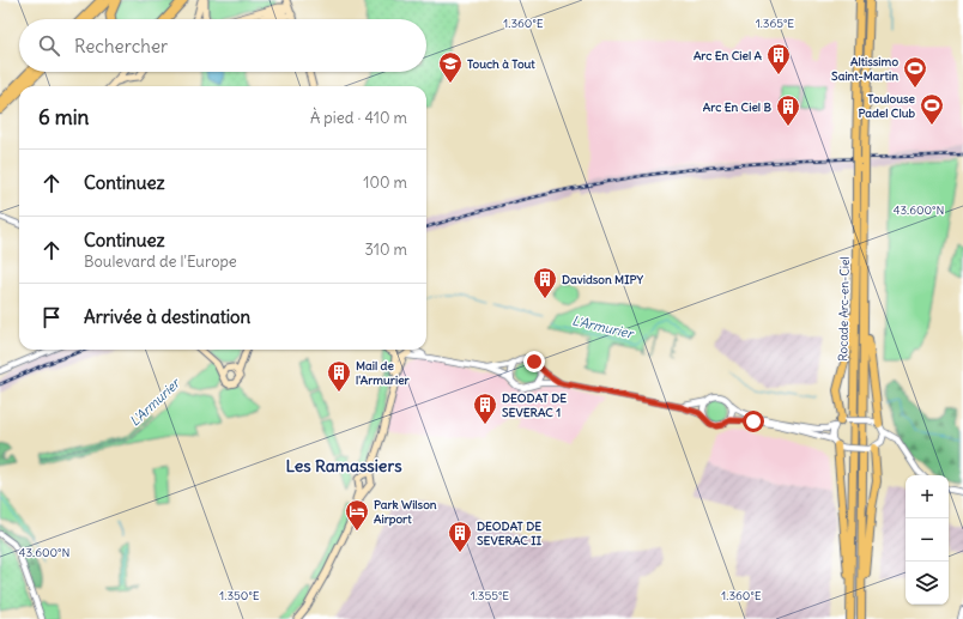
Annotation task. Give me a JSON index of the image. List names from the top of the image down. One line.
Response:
{"streets":{"highway":["Rocade Arc-en-Ciel"]},"districts":["Les Ramassiers"],"water":["L'Armurier"],"places":{"building":["Arc En Ciel A","Arc En Ciel B","Davidson MIPY","Mail de l'Armurier","DEODAT DE SEVERAC 1","DEODAT DE SEVERAC II"],"school or university":["Touch à Tout"],"sports":["Altissimo Saint-Martin","Toulouse Padel Club"],"hotel":["Park Wilson Airport"]},"page":{"search":"Rechercher","heading":["6 min","À pied · 410 m"],"list":[["Continuez","100 m"],["Continuez","Boulevard de l'Europe","310 m"],"Arrivée à destination"],"map_buttons":["+","−"]},"coordinates":["1.360°E","1.365°E","43.600°N","1.350°E","1.355°E"]}
